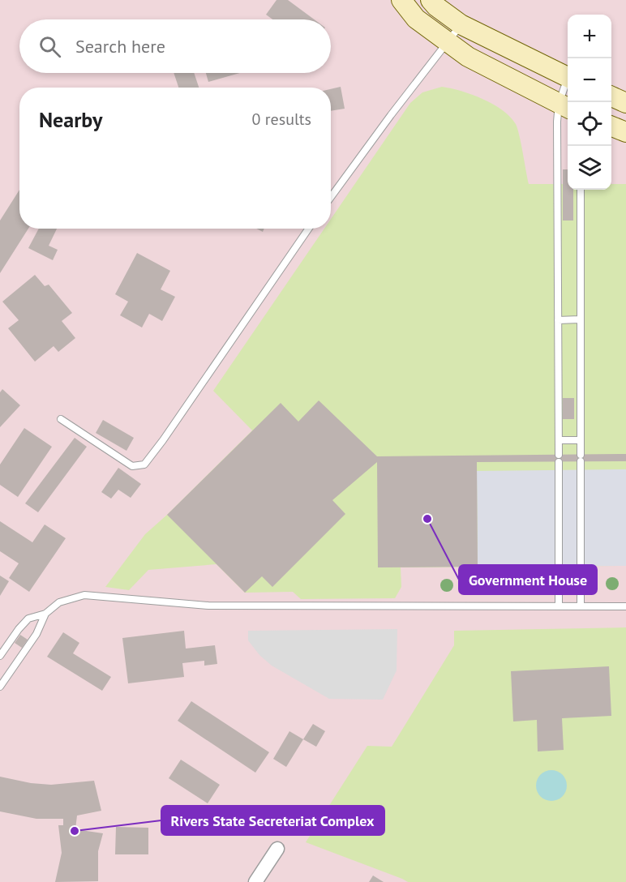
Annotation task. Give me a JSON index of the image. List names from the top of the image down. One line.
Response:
{"places":["Government House","Rivers State Secreteriat Complex"],"page":{"map_buttons":["+","−"],"search":"Search here","heading":["Nearby","0 results"]}}
